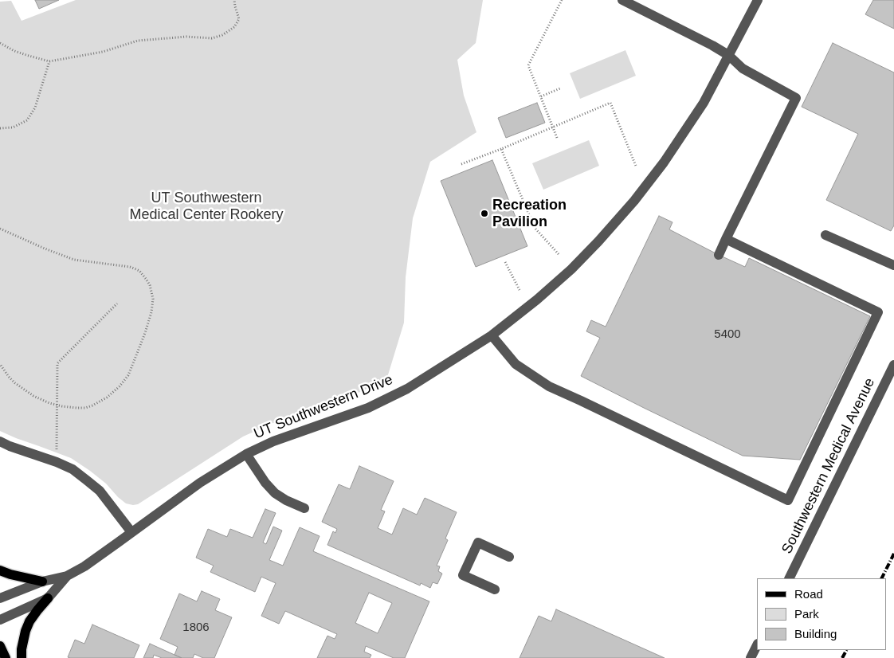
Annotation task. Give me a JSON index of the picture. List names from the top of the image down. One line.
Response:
{"streets":{"street":["UT Southwestern Drive","Southwestern Medical Avenue"]},"parks":["UT Southwestern Medical Center Rookery"],"places":["Recreation Pavilion"],"house_numbers":["5400","1806"],"legend":["Road","Park","Building"]}
